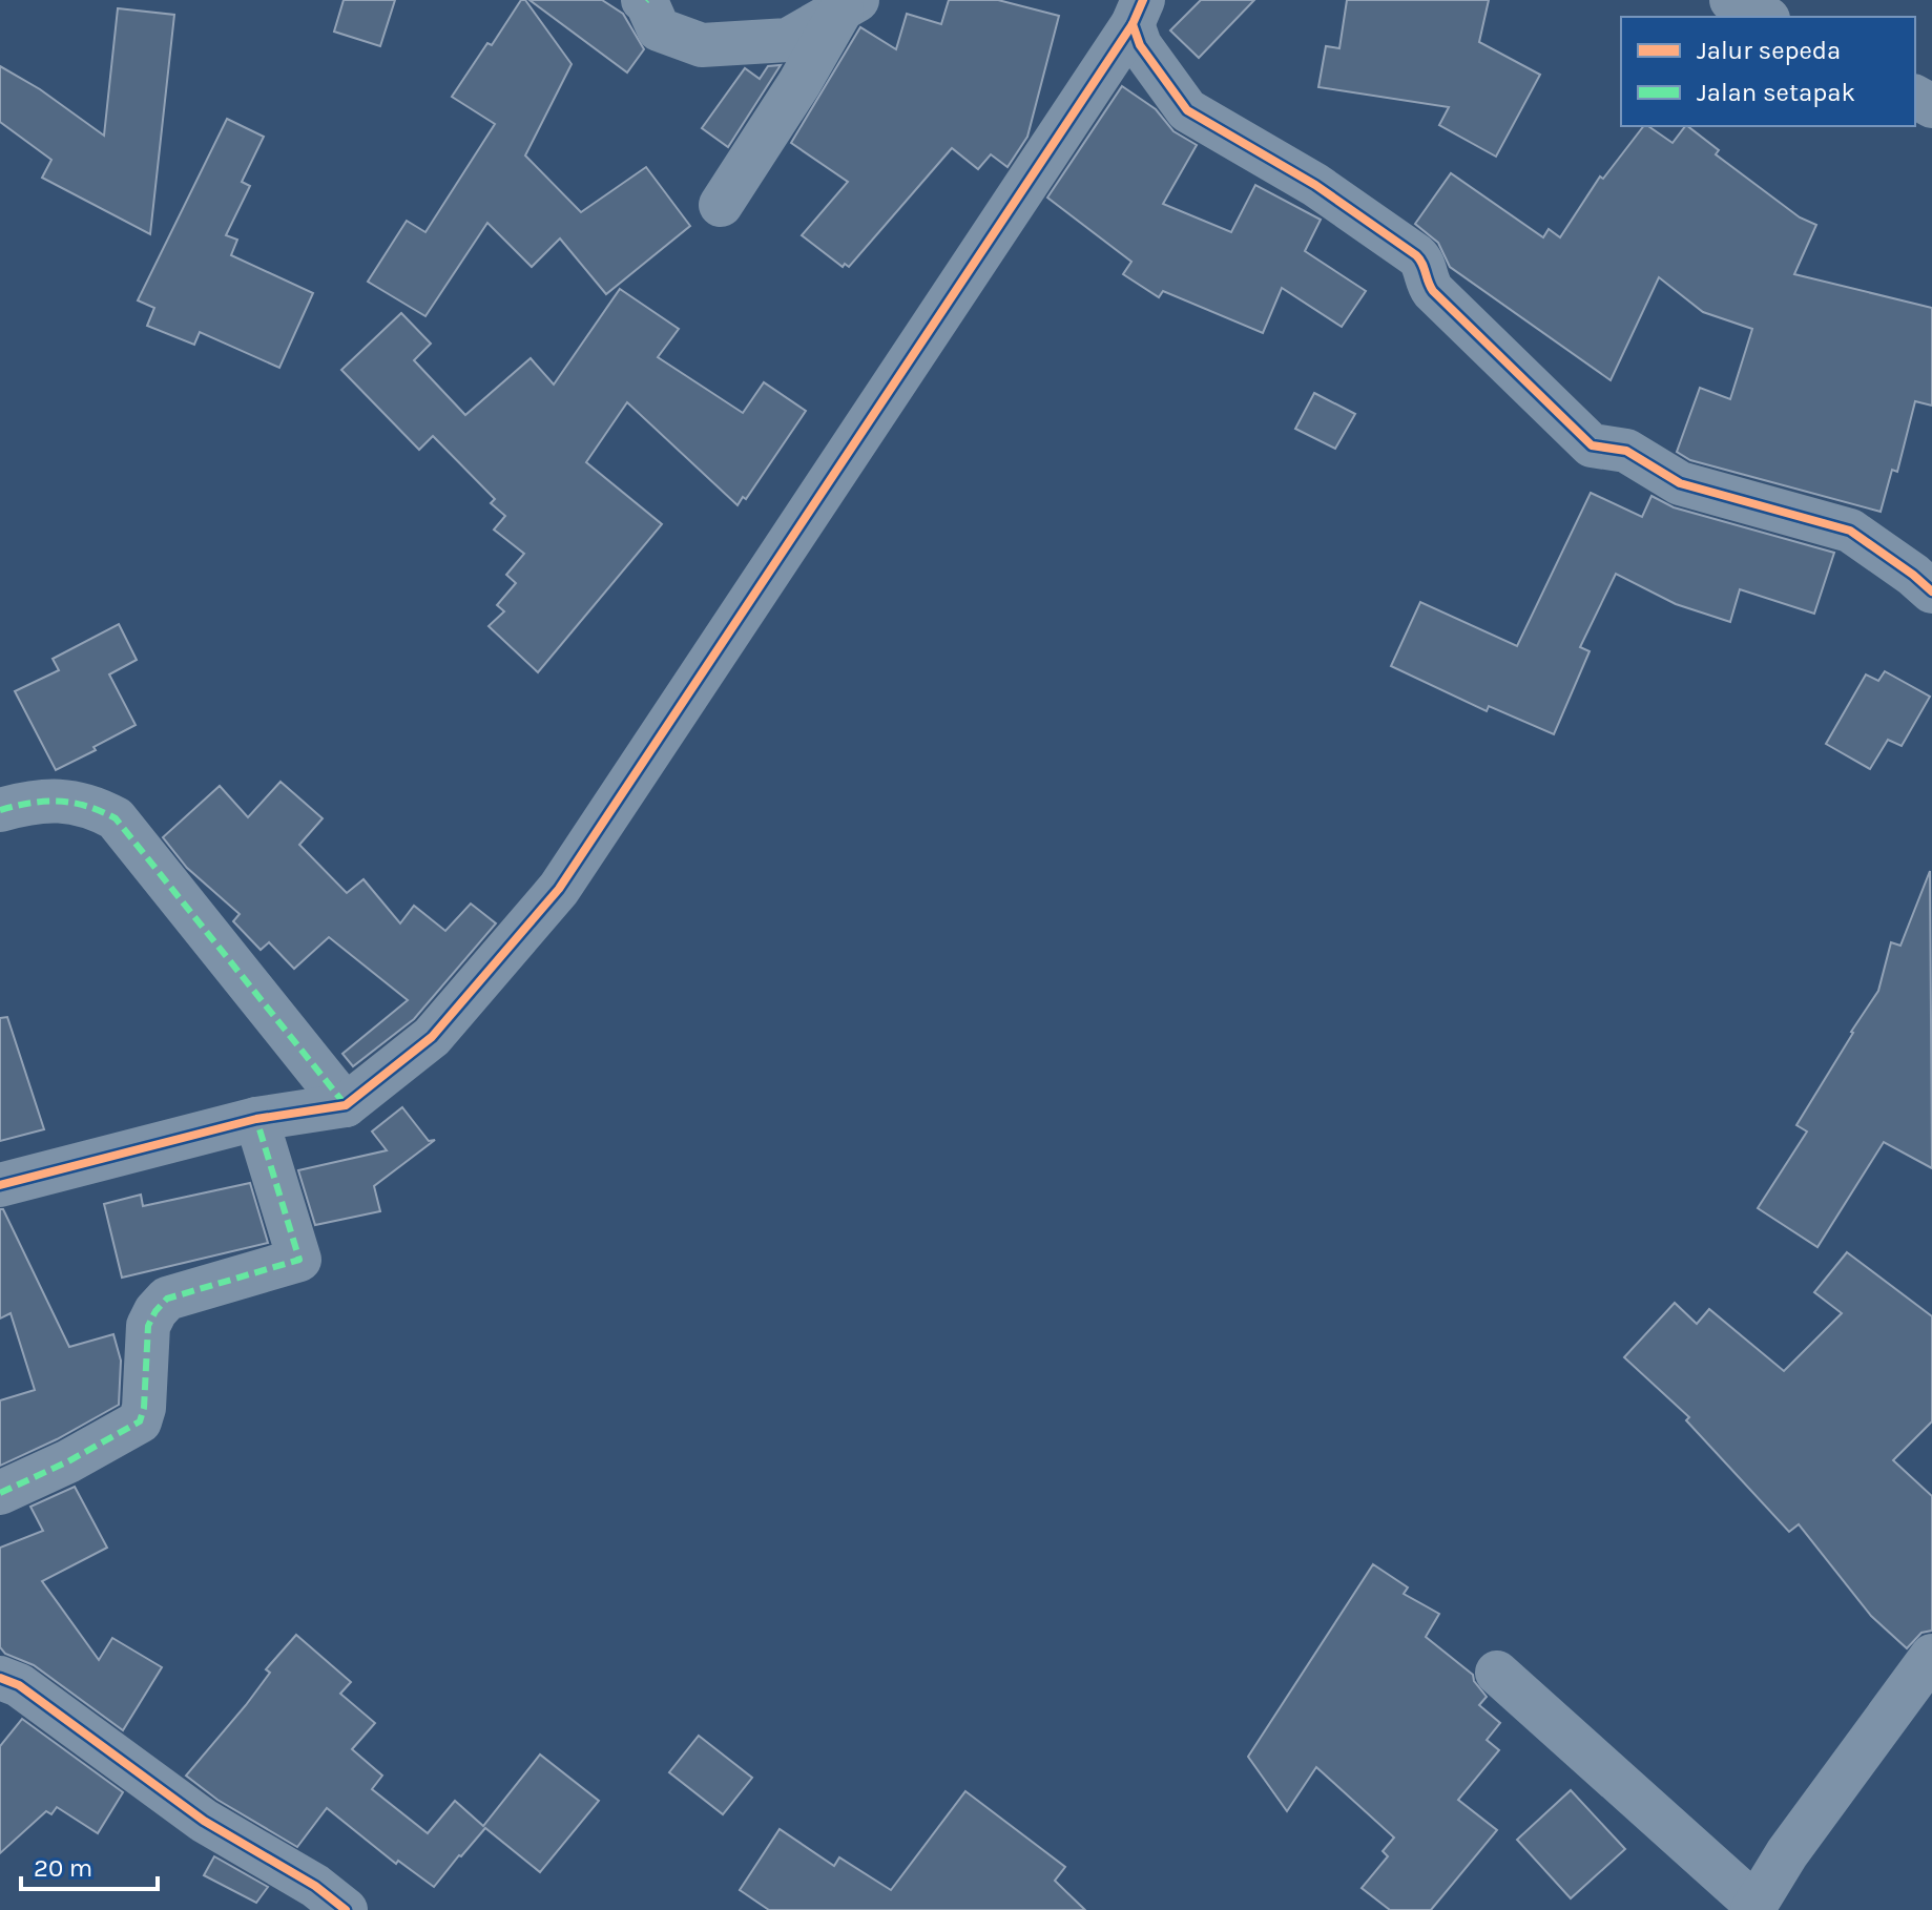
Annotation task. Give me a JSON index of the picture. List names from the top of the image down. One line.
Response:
{"legend":["Jalur sepeda","Jalan setapak"],"scale_bar":"20 m"}
